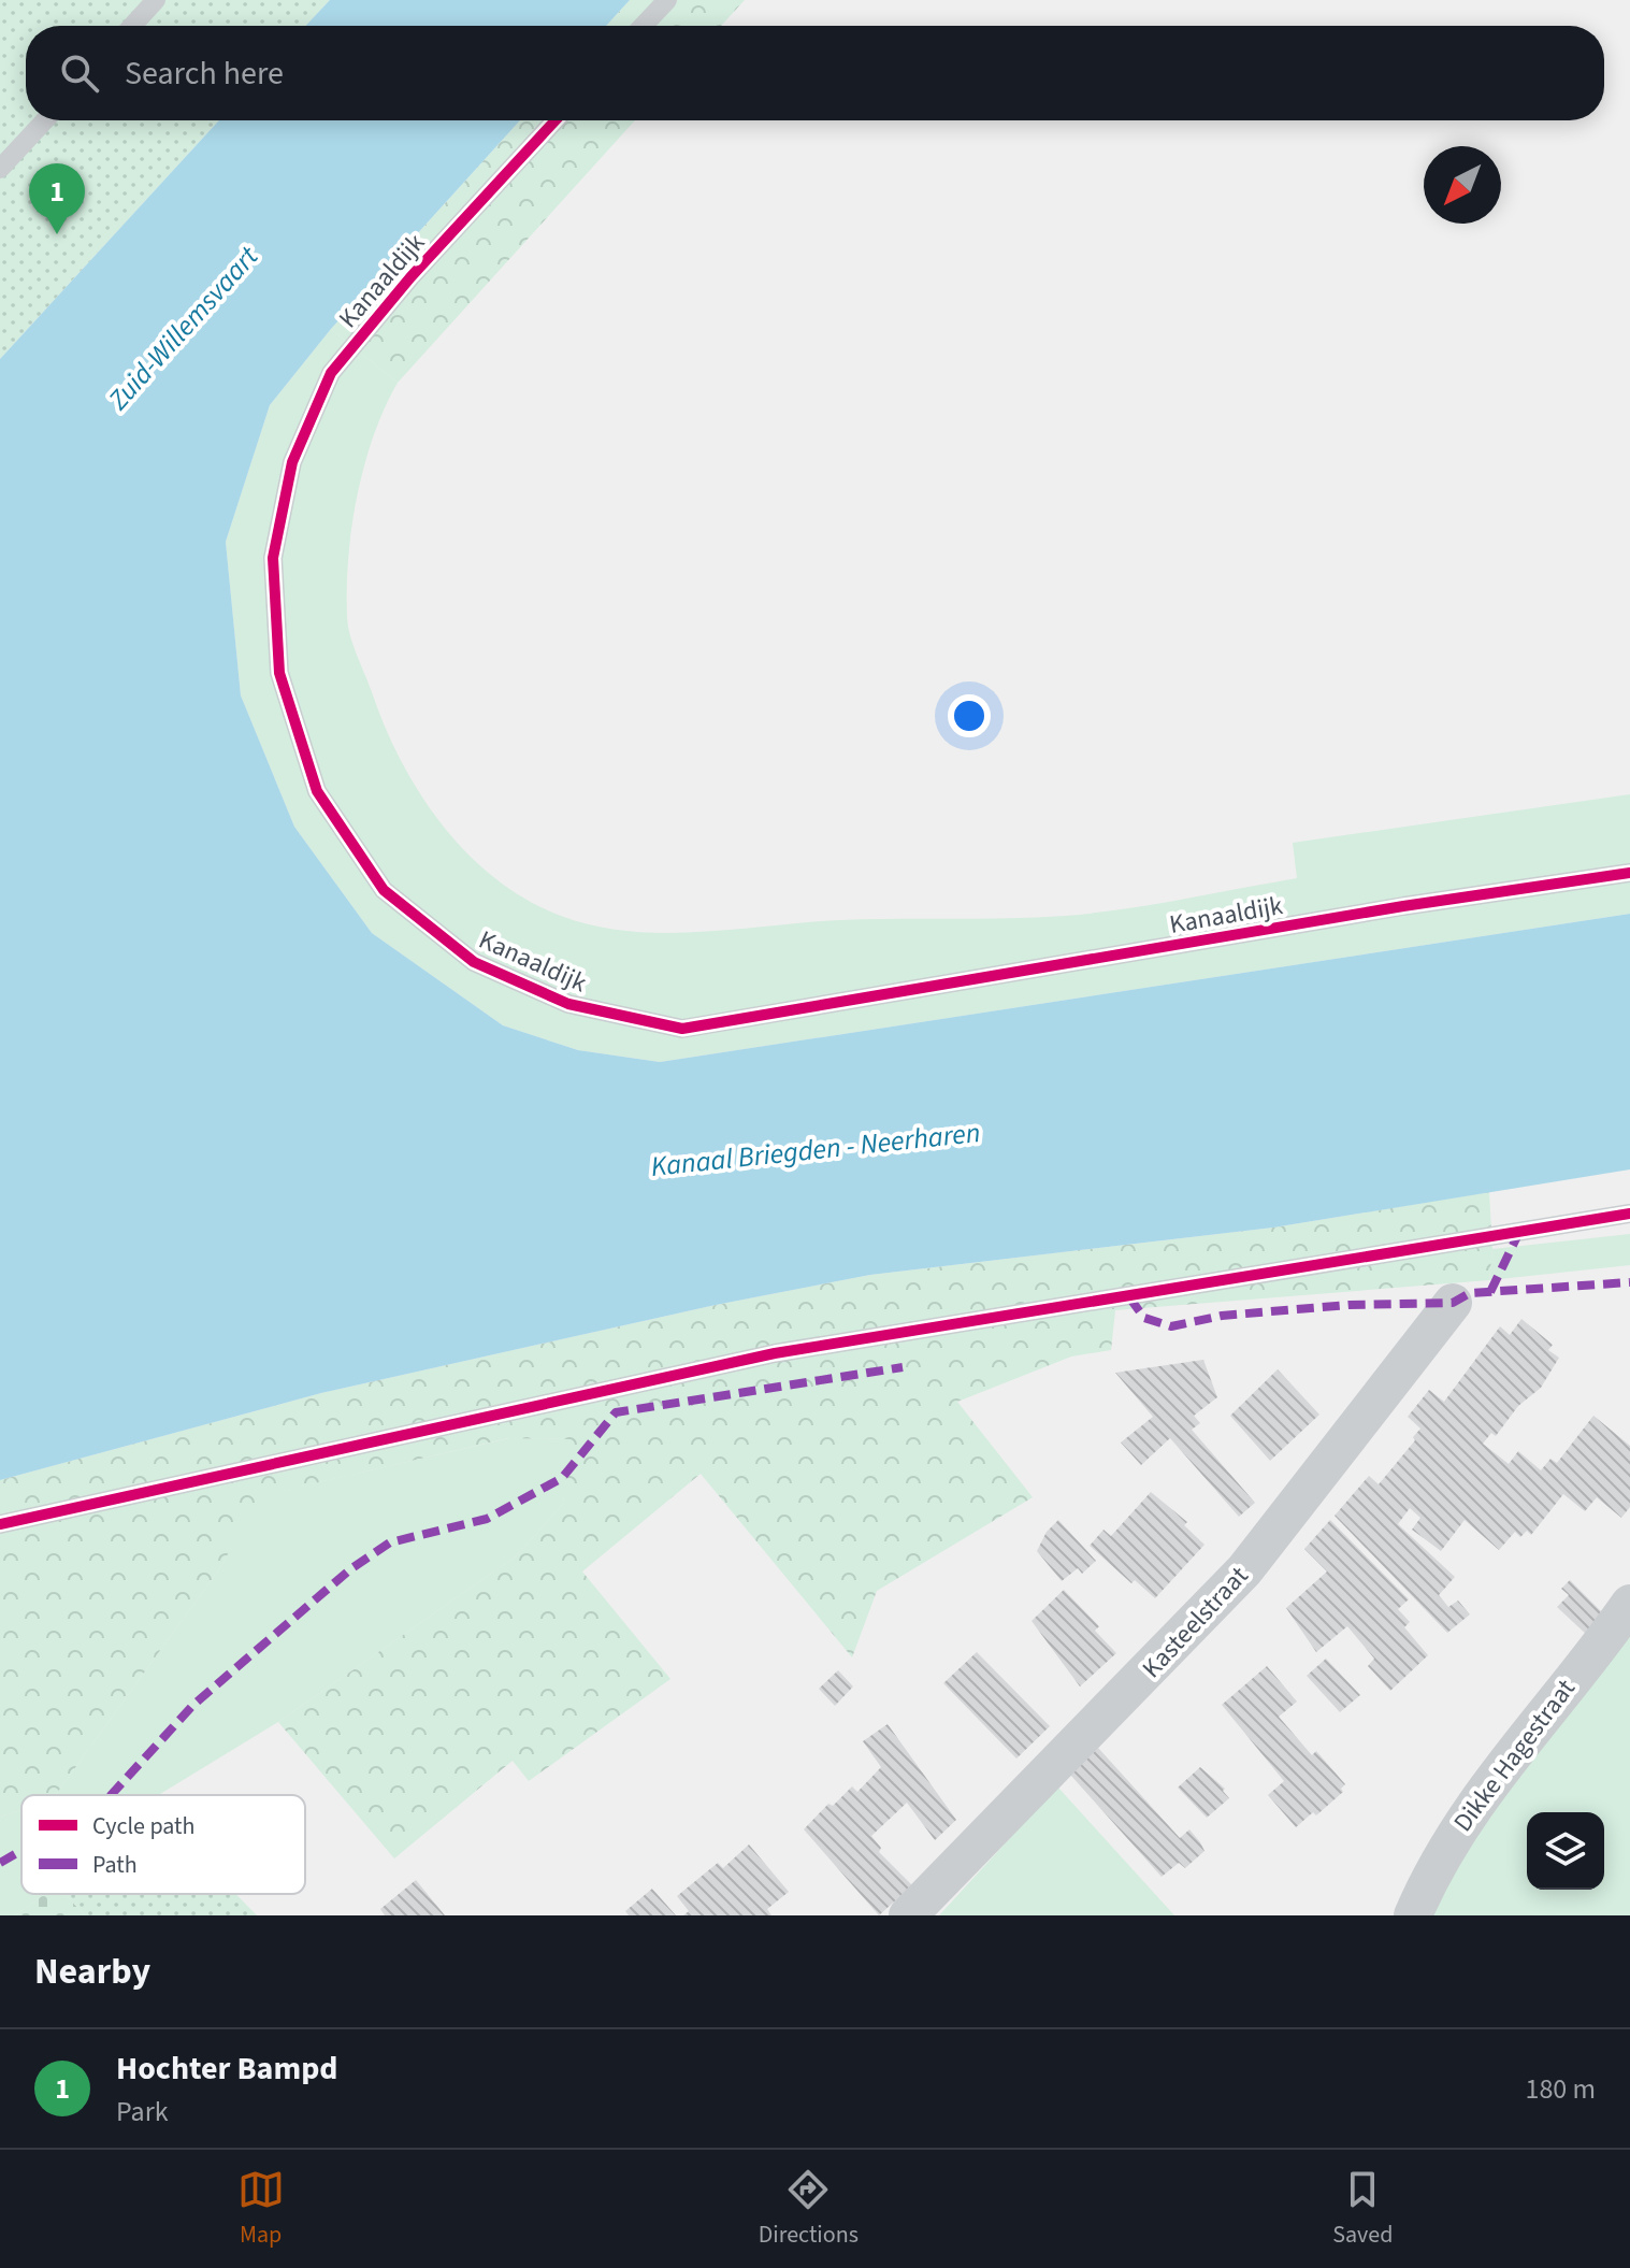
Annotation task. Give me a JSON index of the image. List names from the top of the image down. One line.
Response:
{"streets":{"street":["Kasteelstraat","Dikke Hagestraat"],"lane":["Kanaaldijk"]},"water":["Zuid-Willemsvaart","Kanaal Briegden - Neerharen"],"legend":["Cycle path","Path"],"north":"bottom left","page":{"search":"Search here","pins":"1","heading":"Nearby","list":[{"mark":"1","name":"Hochter Bampd","note":"Park","value":"180 m"}],"nav":["Map","Directions","Saved"]}}
